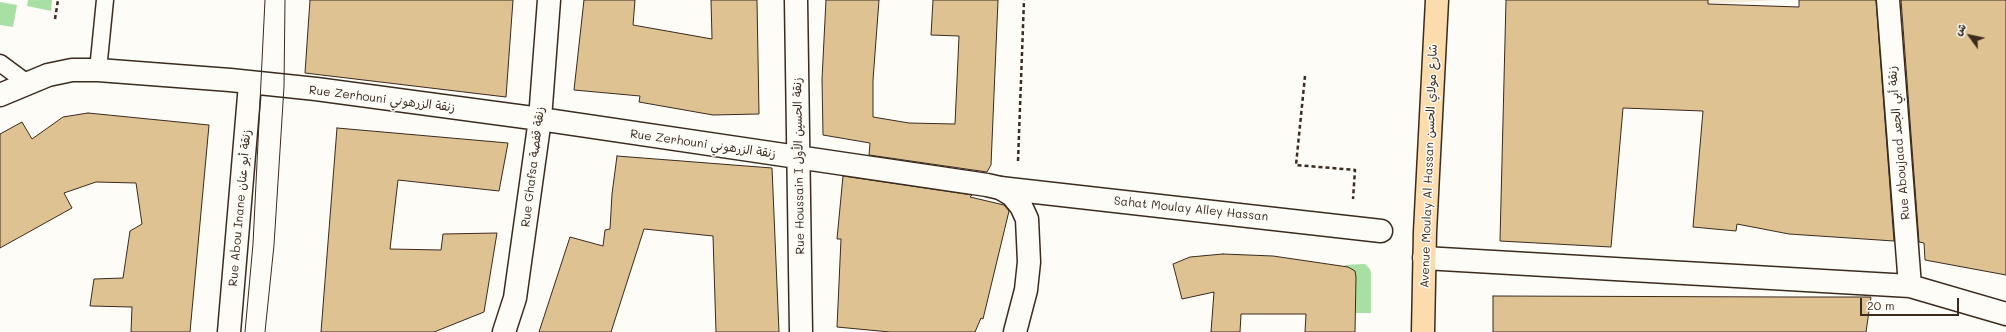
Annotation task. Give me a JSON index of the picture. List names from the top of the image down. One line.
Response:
{"streets":{"main road":["Avenue Moulay Al Hassan شارع مولاي الحسن"],"street":["Rue Zerhouni زنقة الزرهوني","Rue Aboujaad زنقة أبي الجعد","Rue Houssain I زنقة الحسين الأول","Rue Ghafsa زنقة قفصة","Rue Abou Inane زنقة أبو عنان","Sahat Moulay Alley Hassan"]},"crossings":[["Rue Zerhouni زنقة الزرهوني","Rue Houssain I زنقة الحسين الأول"],["Rue Zerhouni زنقة الزرهوني","Rue Ghafsa زنقة قفصة"],["Rue Zerhouni زنقة الزرهوني","Rue Abou Inane زنقة أبو عنان"],["Rue Zerhouni زنقة الزرهوني","Sahat Moulay Alley Hassan"]],"scale_bar":"20 m","north":"top left"}
